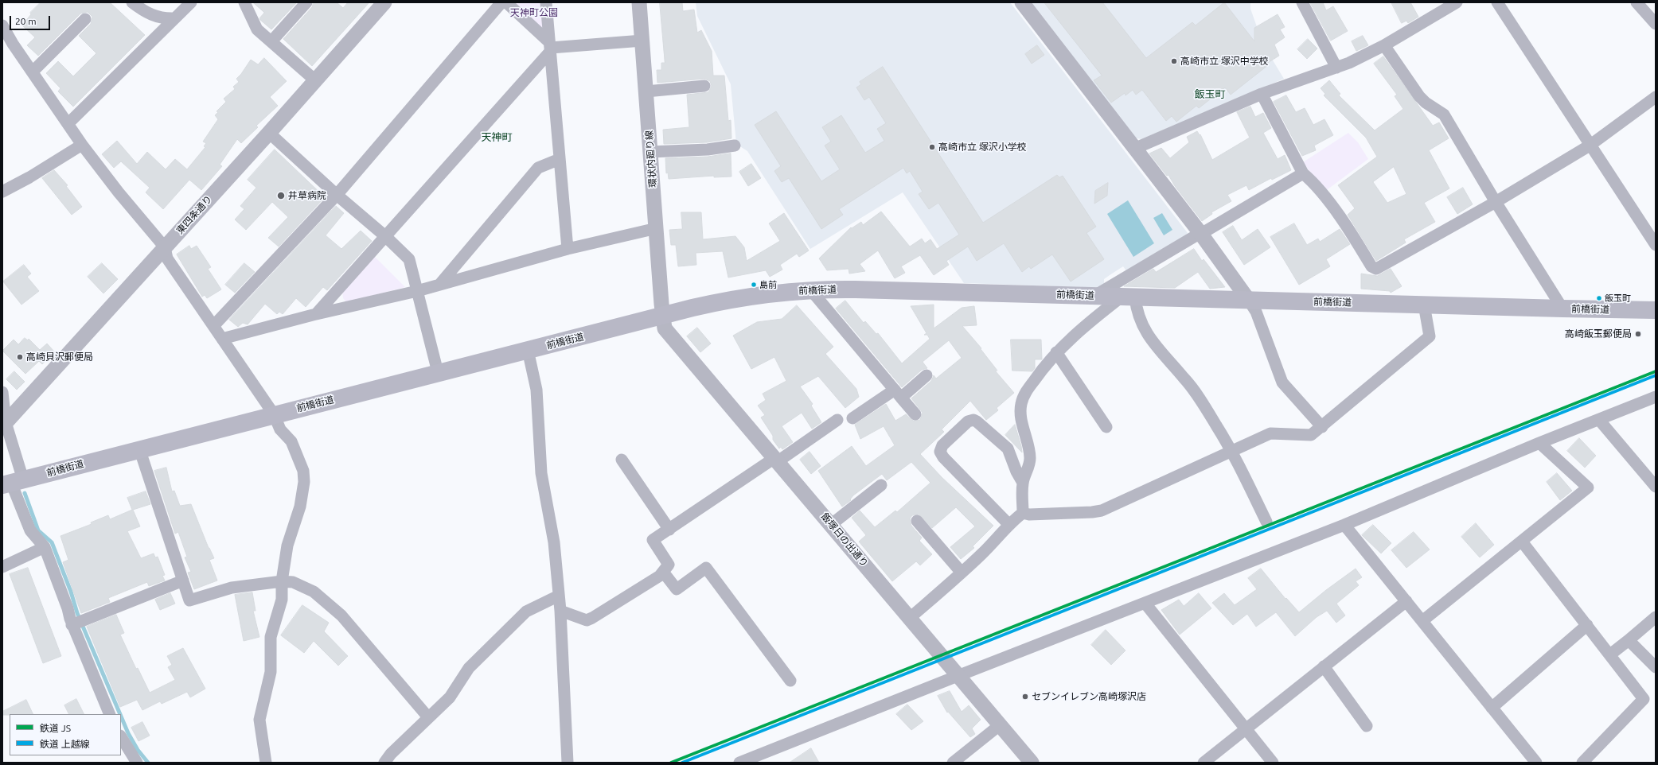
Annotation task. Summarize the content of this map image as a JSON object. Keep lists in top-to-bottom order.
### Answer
{
  "streets": {
    "main road": ["前橋街道"],
    "street": ["環状内廻り線", "東四条通り", "飯塚日の出通り"]
  },
  "crossings": [
    ["環状内廻り線", "前橋街道"],
    ["環状内廻り線", "飯塚日の出通り"],
    ["前橋街道", "飯塚日の出通り"]
  ],
  "districts": ["飯玉町", "天神町"],
  "parks": ["天神町公園"],
  "places": [
    "高崎市立 塚沢中学校",
    "高崎市立 塚沢小学校",
    "井草病院",
    "島前",
    "飯玉町",
    "高崎飯玉郵便局",
    "高崎貝沢郵便局",
    "セブンイレブン高崎塚沢店"
  ],
  "lines": ["rail line JS", "rail line 上越線"],
  "legend": ["鉄道 JS", "鉄道 上越線"],
  "scale_bar": "20 m"
}
